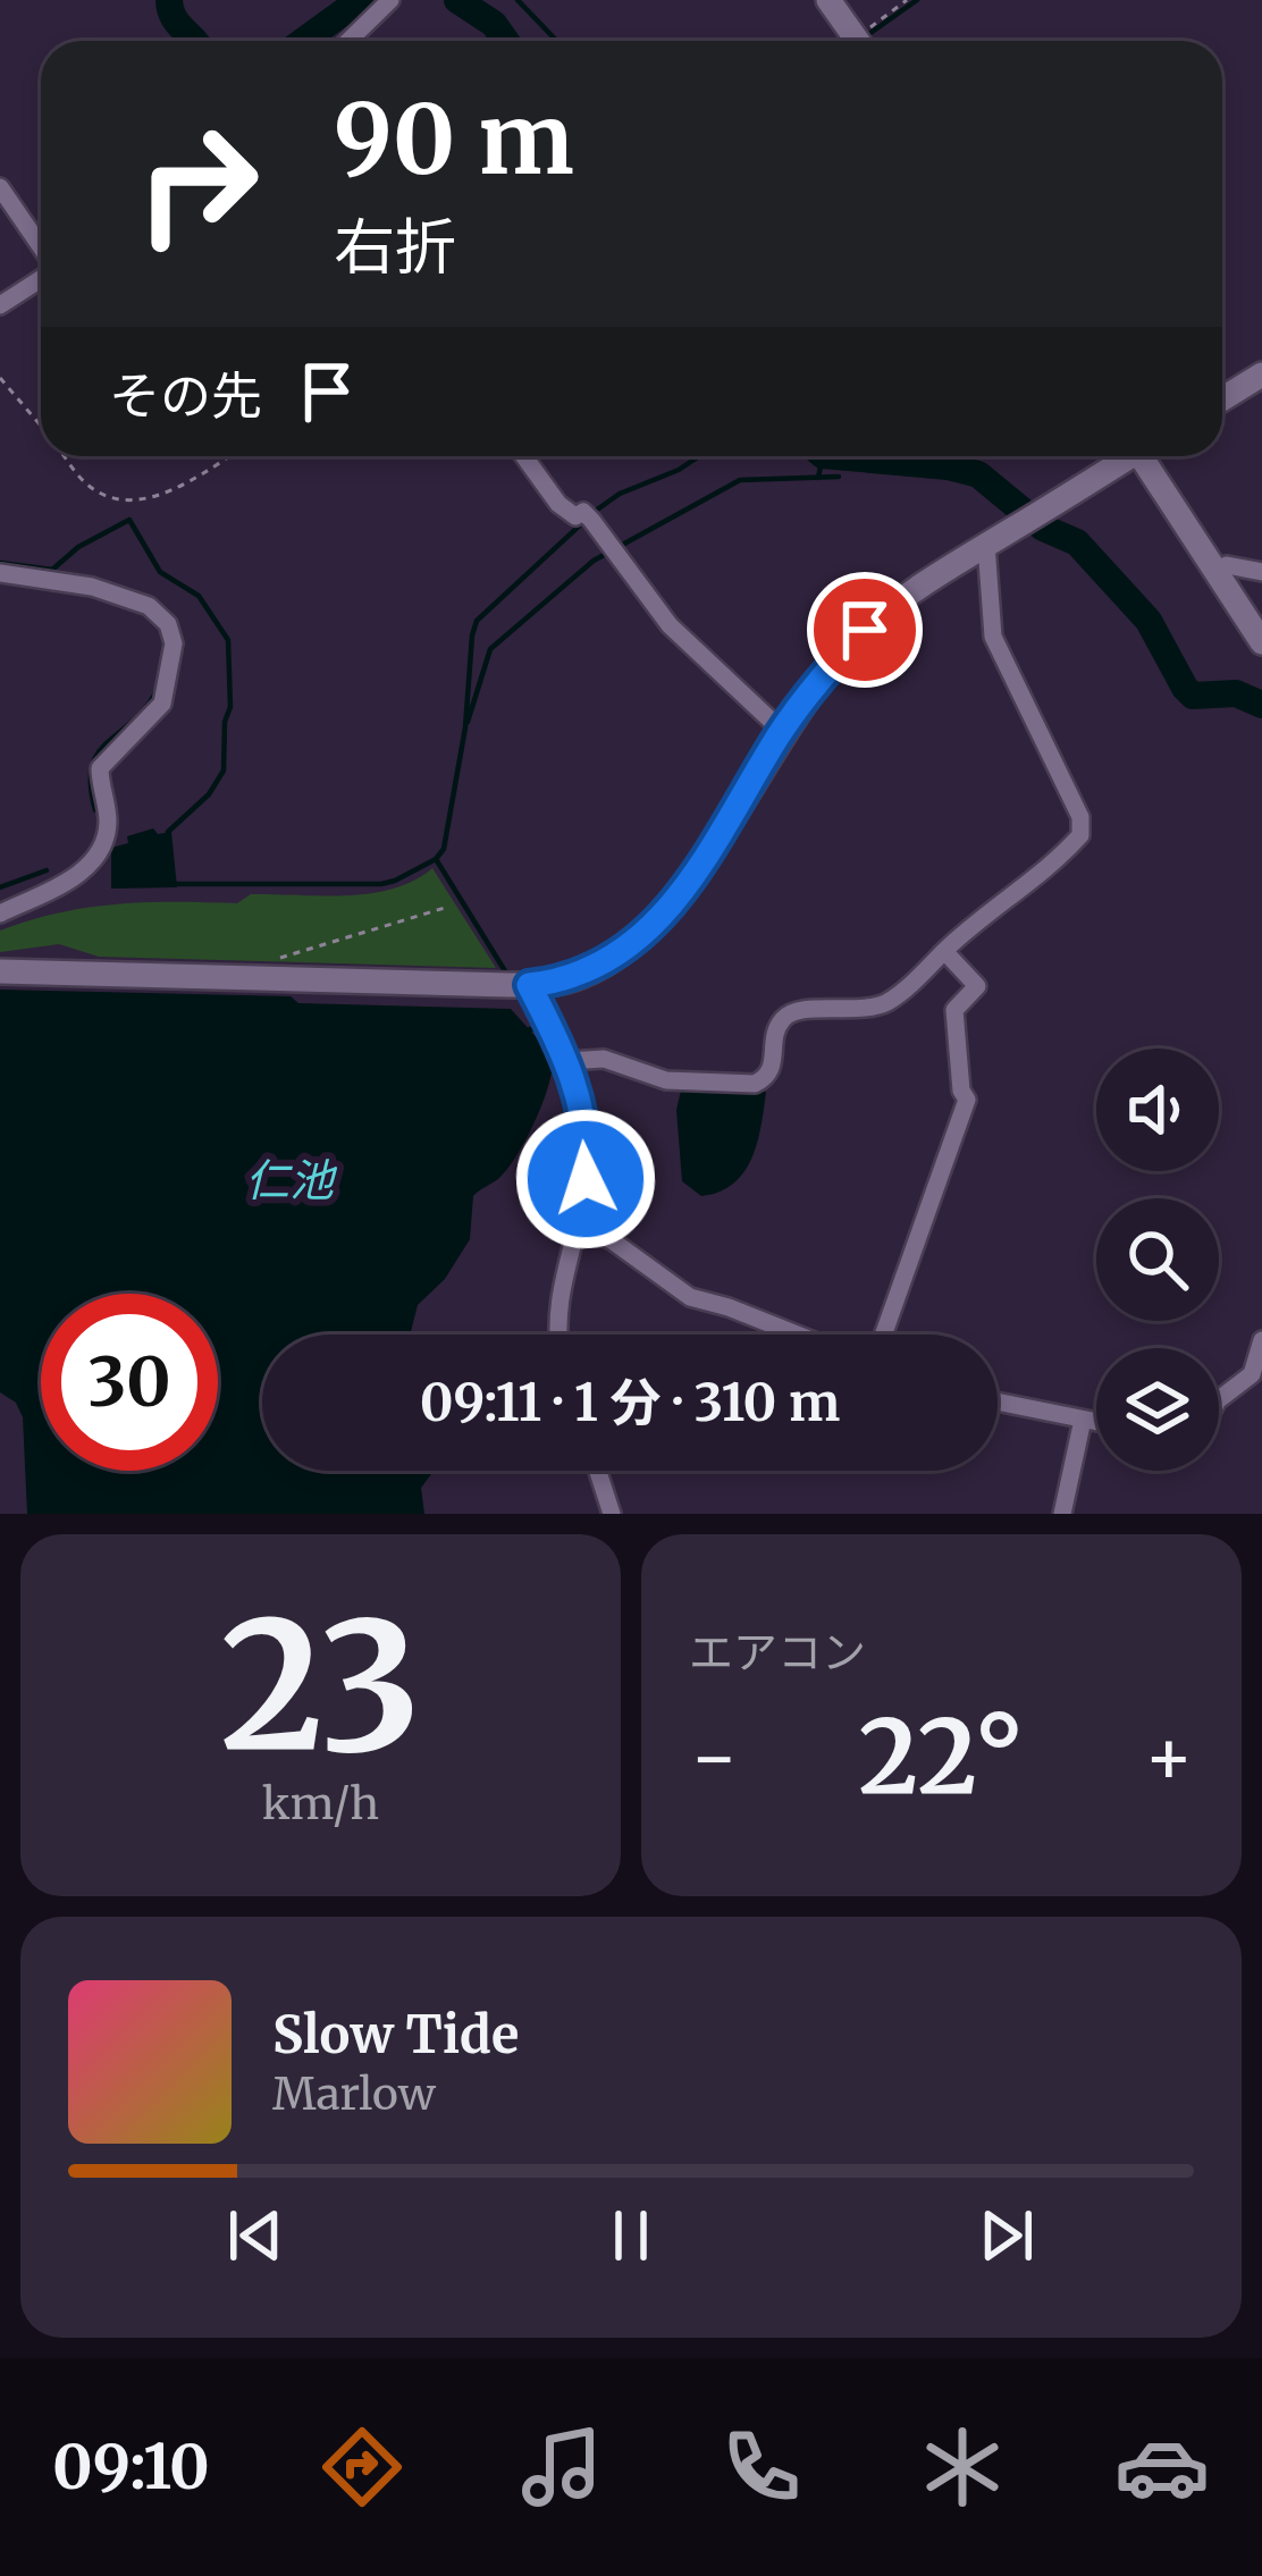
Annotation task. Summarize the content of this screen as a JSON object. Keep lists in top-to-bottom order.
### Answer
{
  "water": ["仁池"],
  "page": {
    "turn": ["90 m", "右折"],
    "then": "その先",
    "limit": "30",
    "trip": "09:11 · 1 分 · 310 m",
    "tile": [
      ["23", "km/h"],
      "エアコン"
    ],
    "heat": ["−", "22°", "+"],
    "song": ["Slow Tide", "Marlow"],
    "tabs": "09:10"
  }
}
